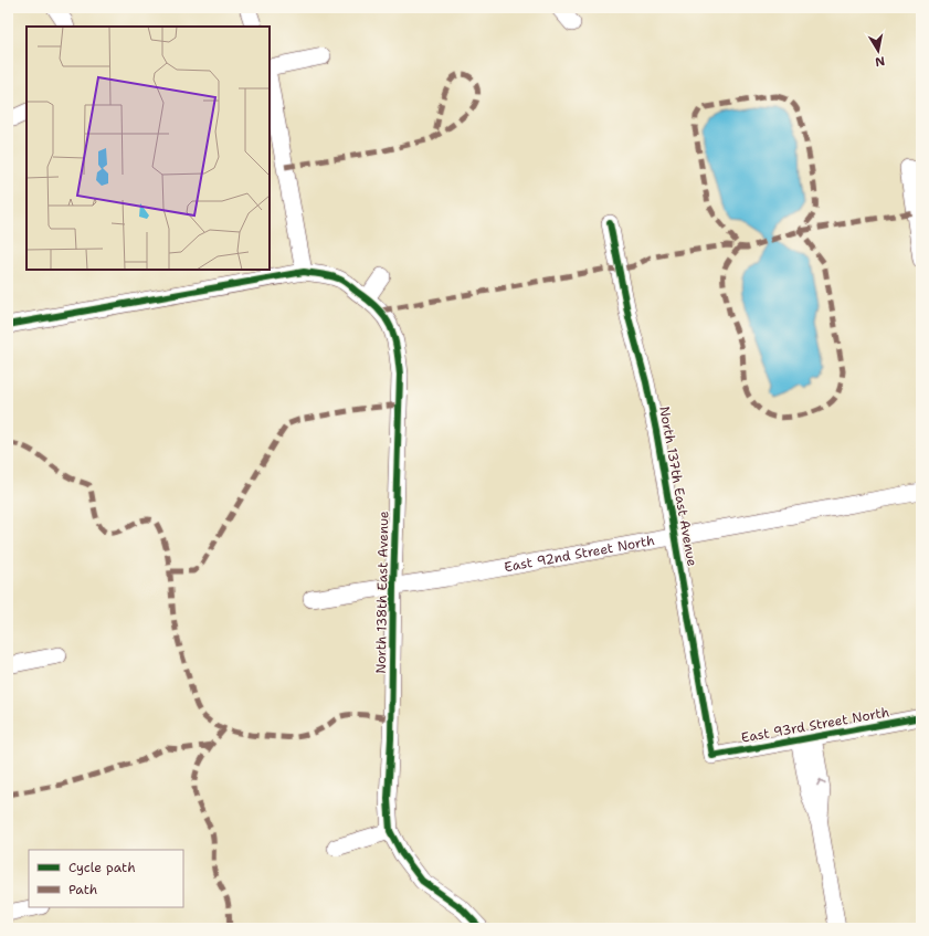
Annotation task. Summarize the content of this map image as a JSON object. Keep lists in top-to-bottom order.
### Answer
{
  "streets": {
    "street": [
      "North 137th East Avenue",
      "East 92nd Street North",
      "North 138th East Avenue",
      "East 93rd Street North"
    ]
  },
  "crossings": [
    ["North 137th East Avenue", "East 92nd Street North"],
    ["North 137th East Avenue", "East 93rd Street North"],
    ["East 92nd Street North", "North 138th East Avenue"]
  ],
  "legend": ["Cycle path", "Path"],
  "north": "bottom"
}
